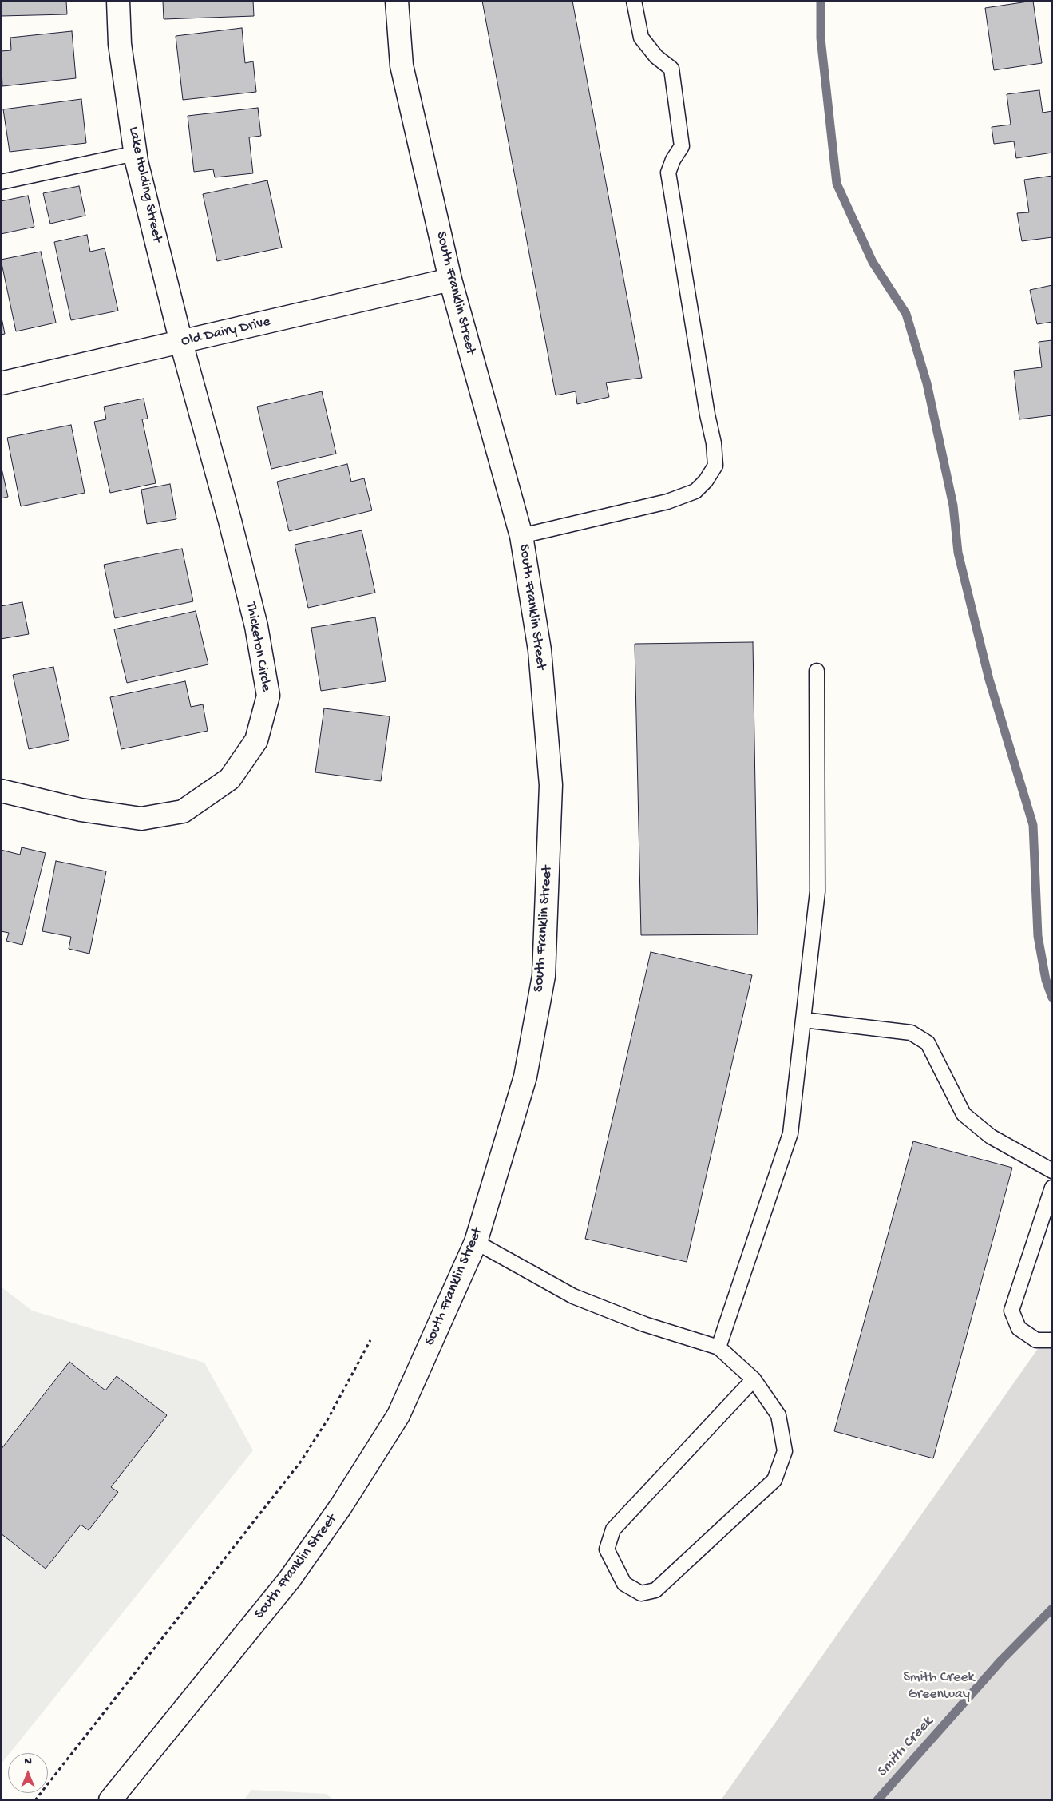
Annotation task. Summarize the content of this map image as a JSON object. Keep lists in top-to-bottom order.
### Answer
{
  "streets": {
    "street": [
      "Lake Holding Street",
      "South Franklin Street",
      "Old Dairy Drive",
      "Thicketon Circle"
    ]
  },
  "crossings": [
    ["Lake Holding Street", "Old Dairy Drive"],
    ["Lake Holding Street", "Thicketon Circle"],
    ["South Franklin Street", "Old Dairy Drive"],
    ["Old Dairy Drive", "Thicketon Circle"]
  ],
  "water": ["Smith Creek"],
  "parks": ["Smith Creek Greenway"],
  "north": "top"
}
